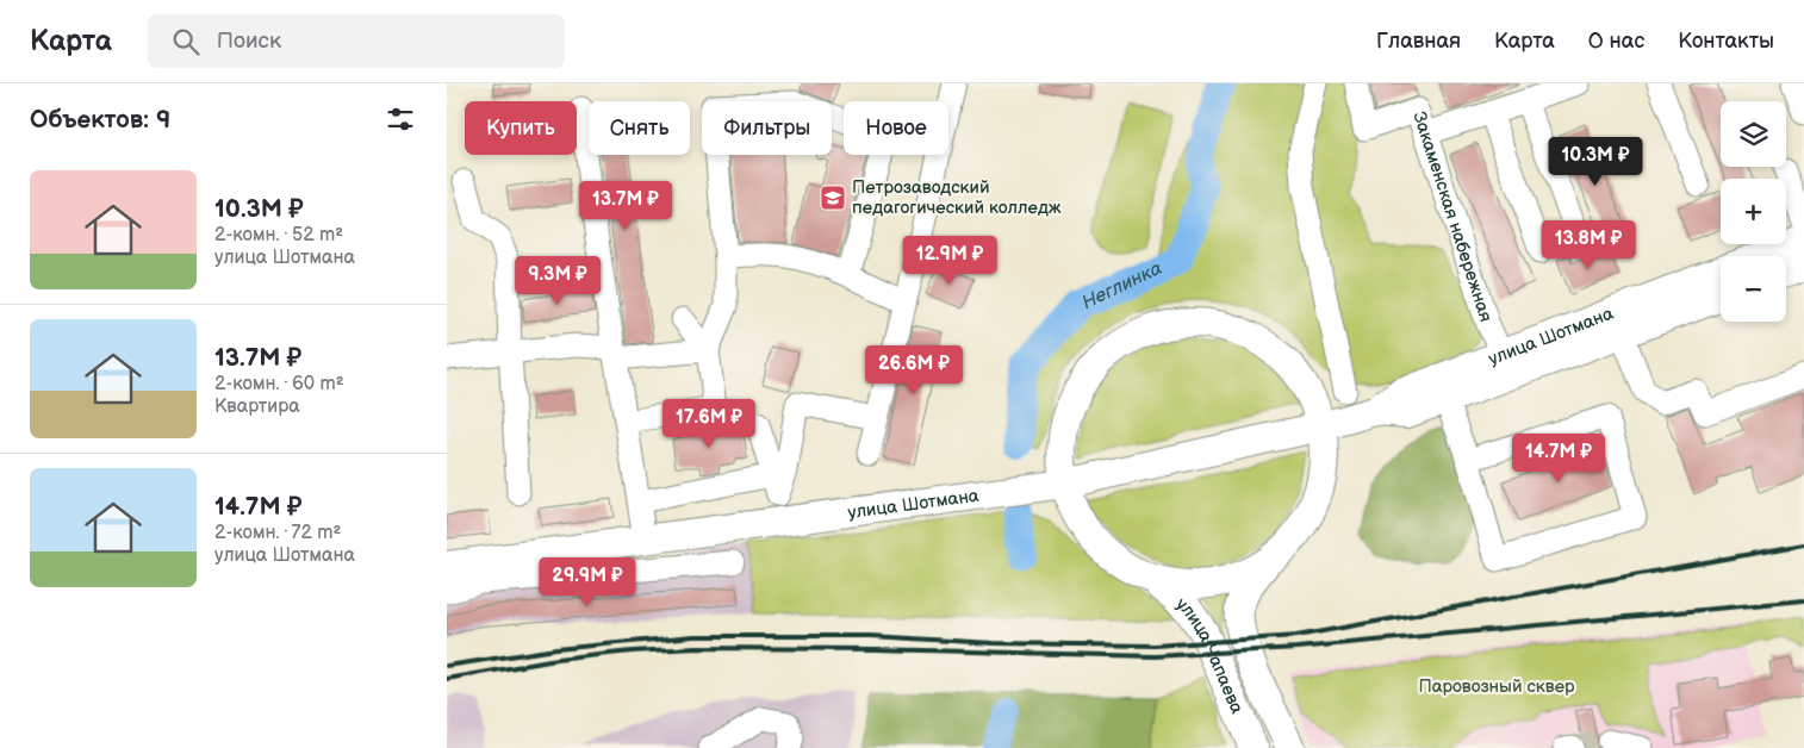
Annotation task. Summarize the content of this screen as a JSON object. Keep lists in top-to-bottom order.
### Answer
{
  "streets": {
    "main road": ["улица Шотмана", "улица Чапаева"],
    "street": ["Закаменская набережная"]
  },
  "crossings": [
    ["Закаменская набережная", "улица Шотмана"]
  ],
  "water": ["Неглинка"],
  "parks": ["Паровозный сквер"],
  "places": {
    "school or university": ["Петрозаводский педагогический колледж"]
  },
  "page": {
    "header": "Карта",
    "search": "Поиск",
    "nav": [
      "Главная",
      "Карта",
      "О нас",
      "Контакты"
    ],
    "heading": "Объектов: 9",
    "map_buttons": ["+", "−"],
    "chip": [
      "Купить",
      "Снять",
      "Фильтры",
      "Новое"
    ],
    "price": [
      "10.3M ₽",
      "13.7M ₽",
      "13.8M ₽",
      "12.9M ₽",
      "9.3M ₽",
      "26.6M ₽",
      "17.6M ₽",
      "14.7M ₽",
      "29.9M ₽"
    ],
    "list": [
      {
        "name": "10.3M ₽",
        "note": "2-комн. · 52 m² · улица Шотмана"
      },
      {
        "name": "13.7M ₽",
        "note": "2-комн. · 60 m² · Квартира"
      },
      {
        "name": "14.7M ₽",
        "note": "2-комн. · 72 m² · улица Шотмана"
      }
    ]
  }
}
